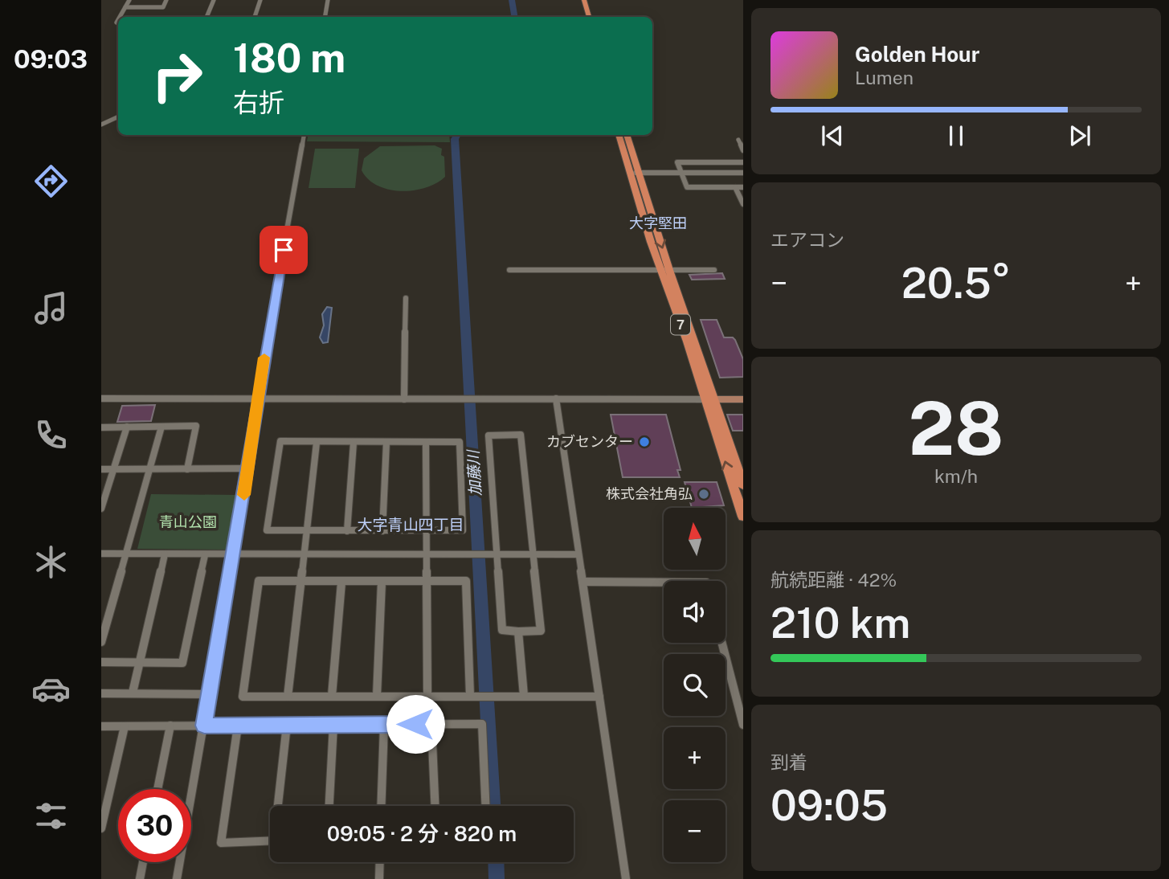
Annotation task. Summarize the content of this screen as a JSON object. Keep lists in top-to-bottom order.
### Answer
{
  "streets": {
    "highway": ["7"]
  },
  "districts": ["大字堅田", "大字青山四丁目"],
  "water": ["加藤川"],
  "parks": ["青山公園"],
  "places": ["カブセンター", "株式会社角弘"],
  "north": "top",
  "page": {
    "tabs": "09:03",
    "turn": ["180 m", "右折"],
    "song": ["Golden Hour", "Lumen"],
    "tile": [
      "エアコン",
      ["28", "km/h"],
      ["航続距離 · 42%", "210 km"],
      ["到着", "09:05"]
    ],
    "heat": ["−", "20.5°", "+"],
    "map_buttons": ["+", "−"],
    "limit": "30",
    "trip": "09:05 · 2 分 · 820 m"
  }
}
